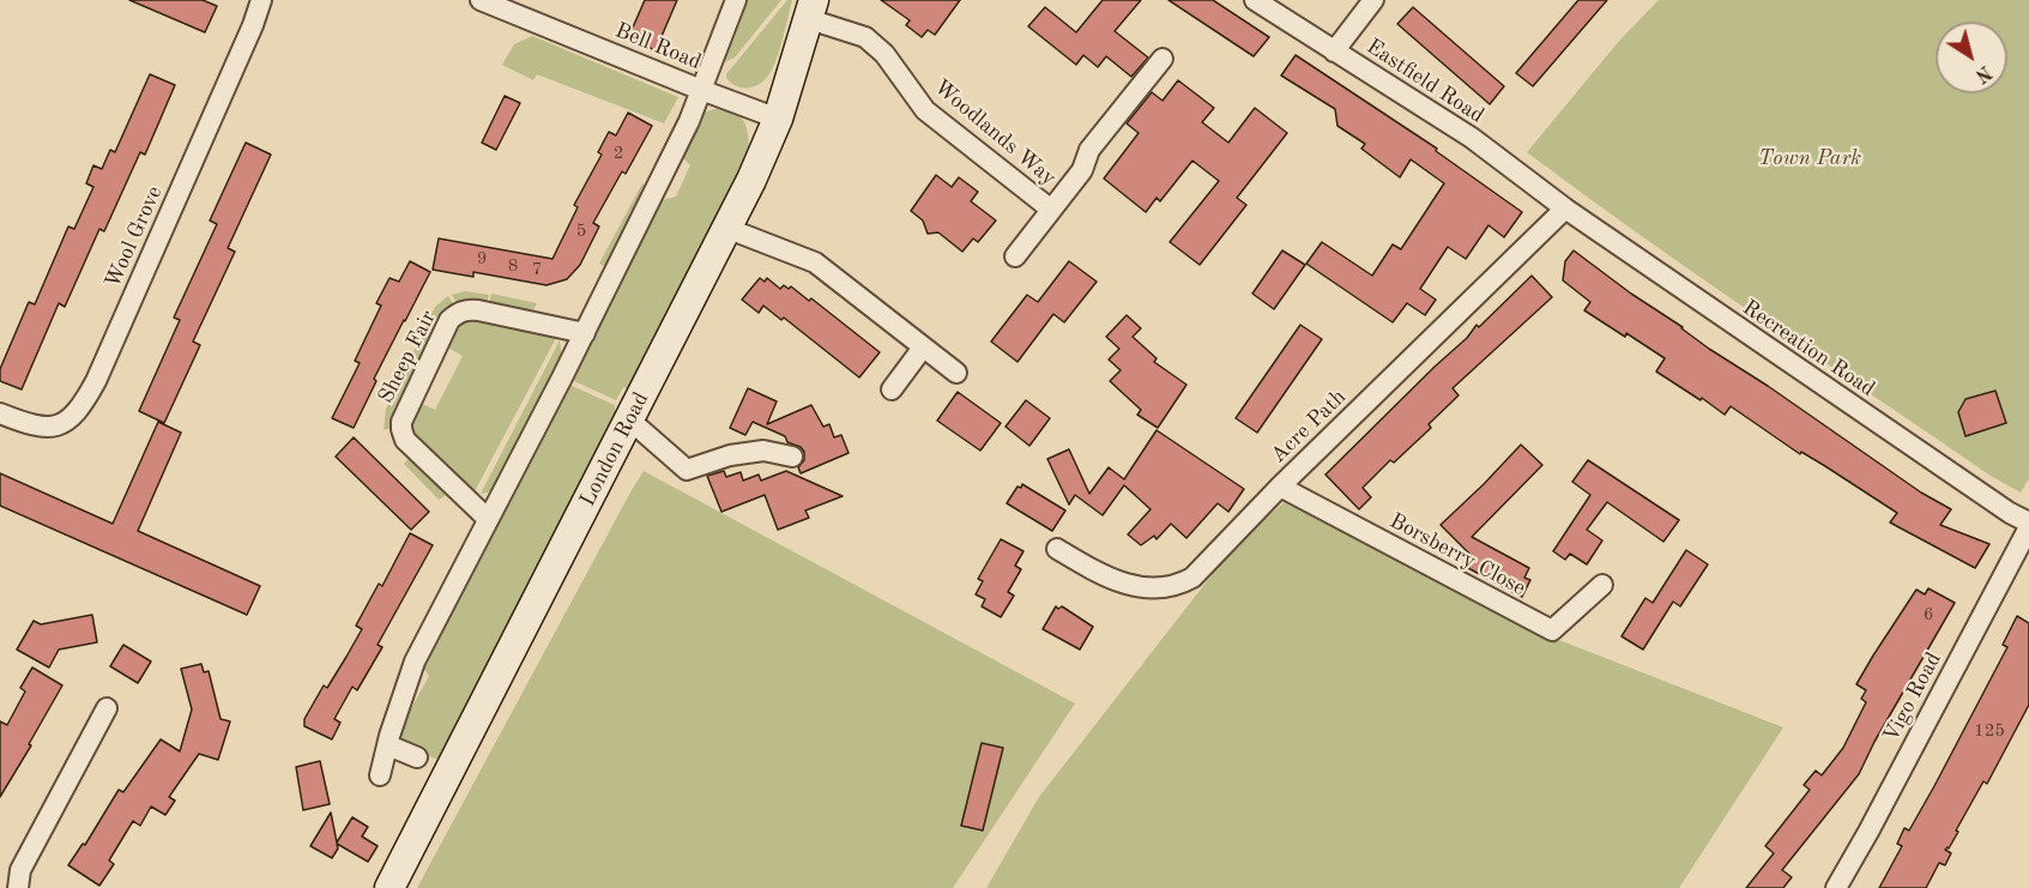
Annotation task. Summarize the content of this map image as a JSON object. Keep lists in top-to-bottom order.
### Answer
{
  "streets": {
    "street": [
      "Bell Road",
      "Eastfield Road",
      "Woodlands Way",
      "Wool Grove",
      "Recreation Road",
      "Sheep Fair",
      "Acre Path",
      "London Road",
      "Borsberry Close",
      "Vigo Road"
    ]
  },
  "crossings": [
    ["Bell Road", "London Road"],
    ["Eastfield Road", "Recreation Road"],
    ["Eastfield Road", "Acre Path"],
    ["Woodlands Way", "London Road"],
    ["Recreation Road", "Acre Path"],
    ["Recreation Road", "Vigo Road"],
    ["Acre Path", "Borsberry Close"]
  ],
  "parks": ["Town Park"],
  "house_numbers": [
    "2",
    "5",
    "9",
    "8",
    "7",
    "6",
    "125"
  ],
  "north": "bottom right"
}
